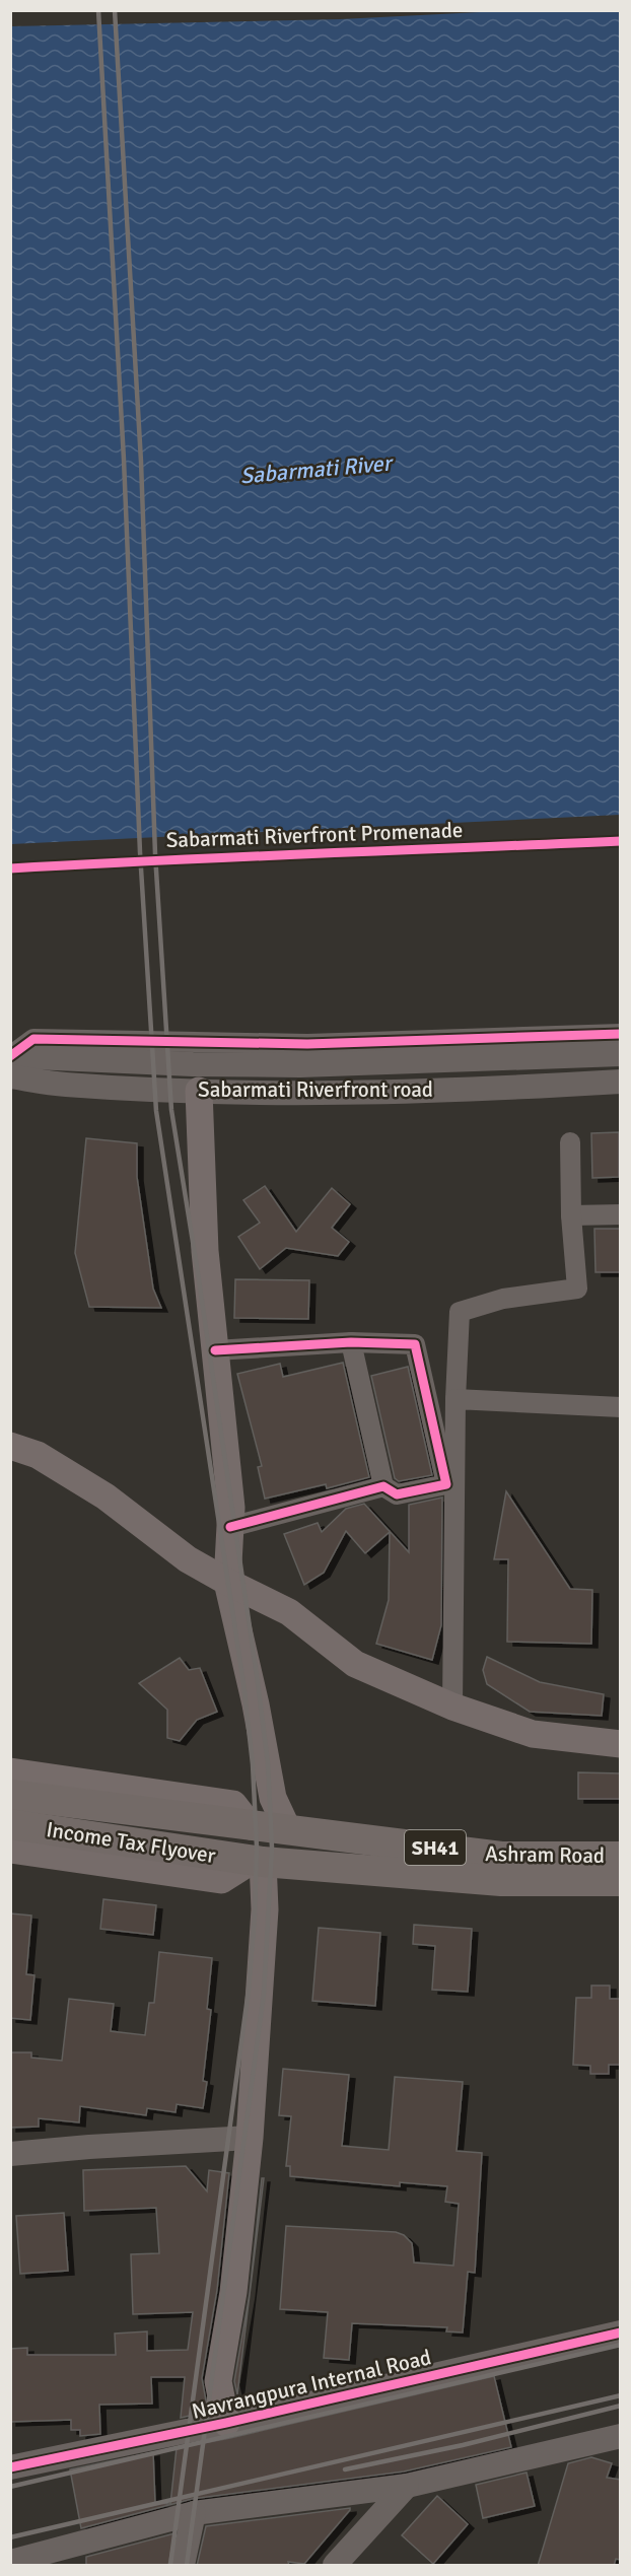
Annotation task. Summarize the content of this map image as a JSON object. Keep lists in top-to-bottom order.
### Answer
{
  "streets": {
    "main road": ["Income Tax Flyover", "SH41", "Ashram Road"],
    "street": ["Sabarmati Riverfront road", "Navrangpura Internal Road"],
    "cycle path": ["Sabarmati Riverfront Promenade"]
  },
  "crossings": [
    ["Income Tax Flyover", "Ashram Road"]
  ],
  "water": ["Sabarmati River"]
}
